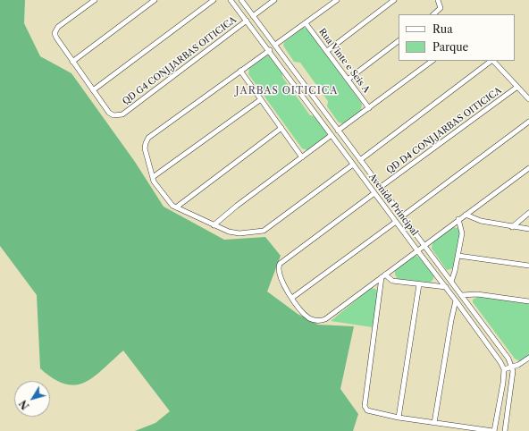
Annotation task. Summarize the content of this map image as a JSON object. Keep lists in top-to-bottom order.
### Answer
{
  "streets": {
    "street": [
      "QD G4 CONJ.JARBAS OITICICA",
      "Rua Vinte e Seis A",
      "QD D4 CONJ.JARBAS OITICICA",
      "Avenida Principal"
    ]
  },
  "crossings": [
    ["QD G4 CONJ.JARBAS OITICICA", "Avenida Principal"],
    ["QD D4 CONJ.JARBAS OITICICA", "Avenida Principal"]
  ],
  "districts": ["JARBAS OITICICA"],
  "legend": ["Rua", "Parque"],
  "north": "bottom left"
}
